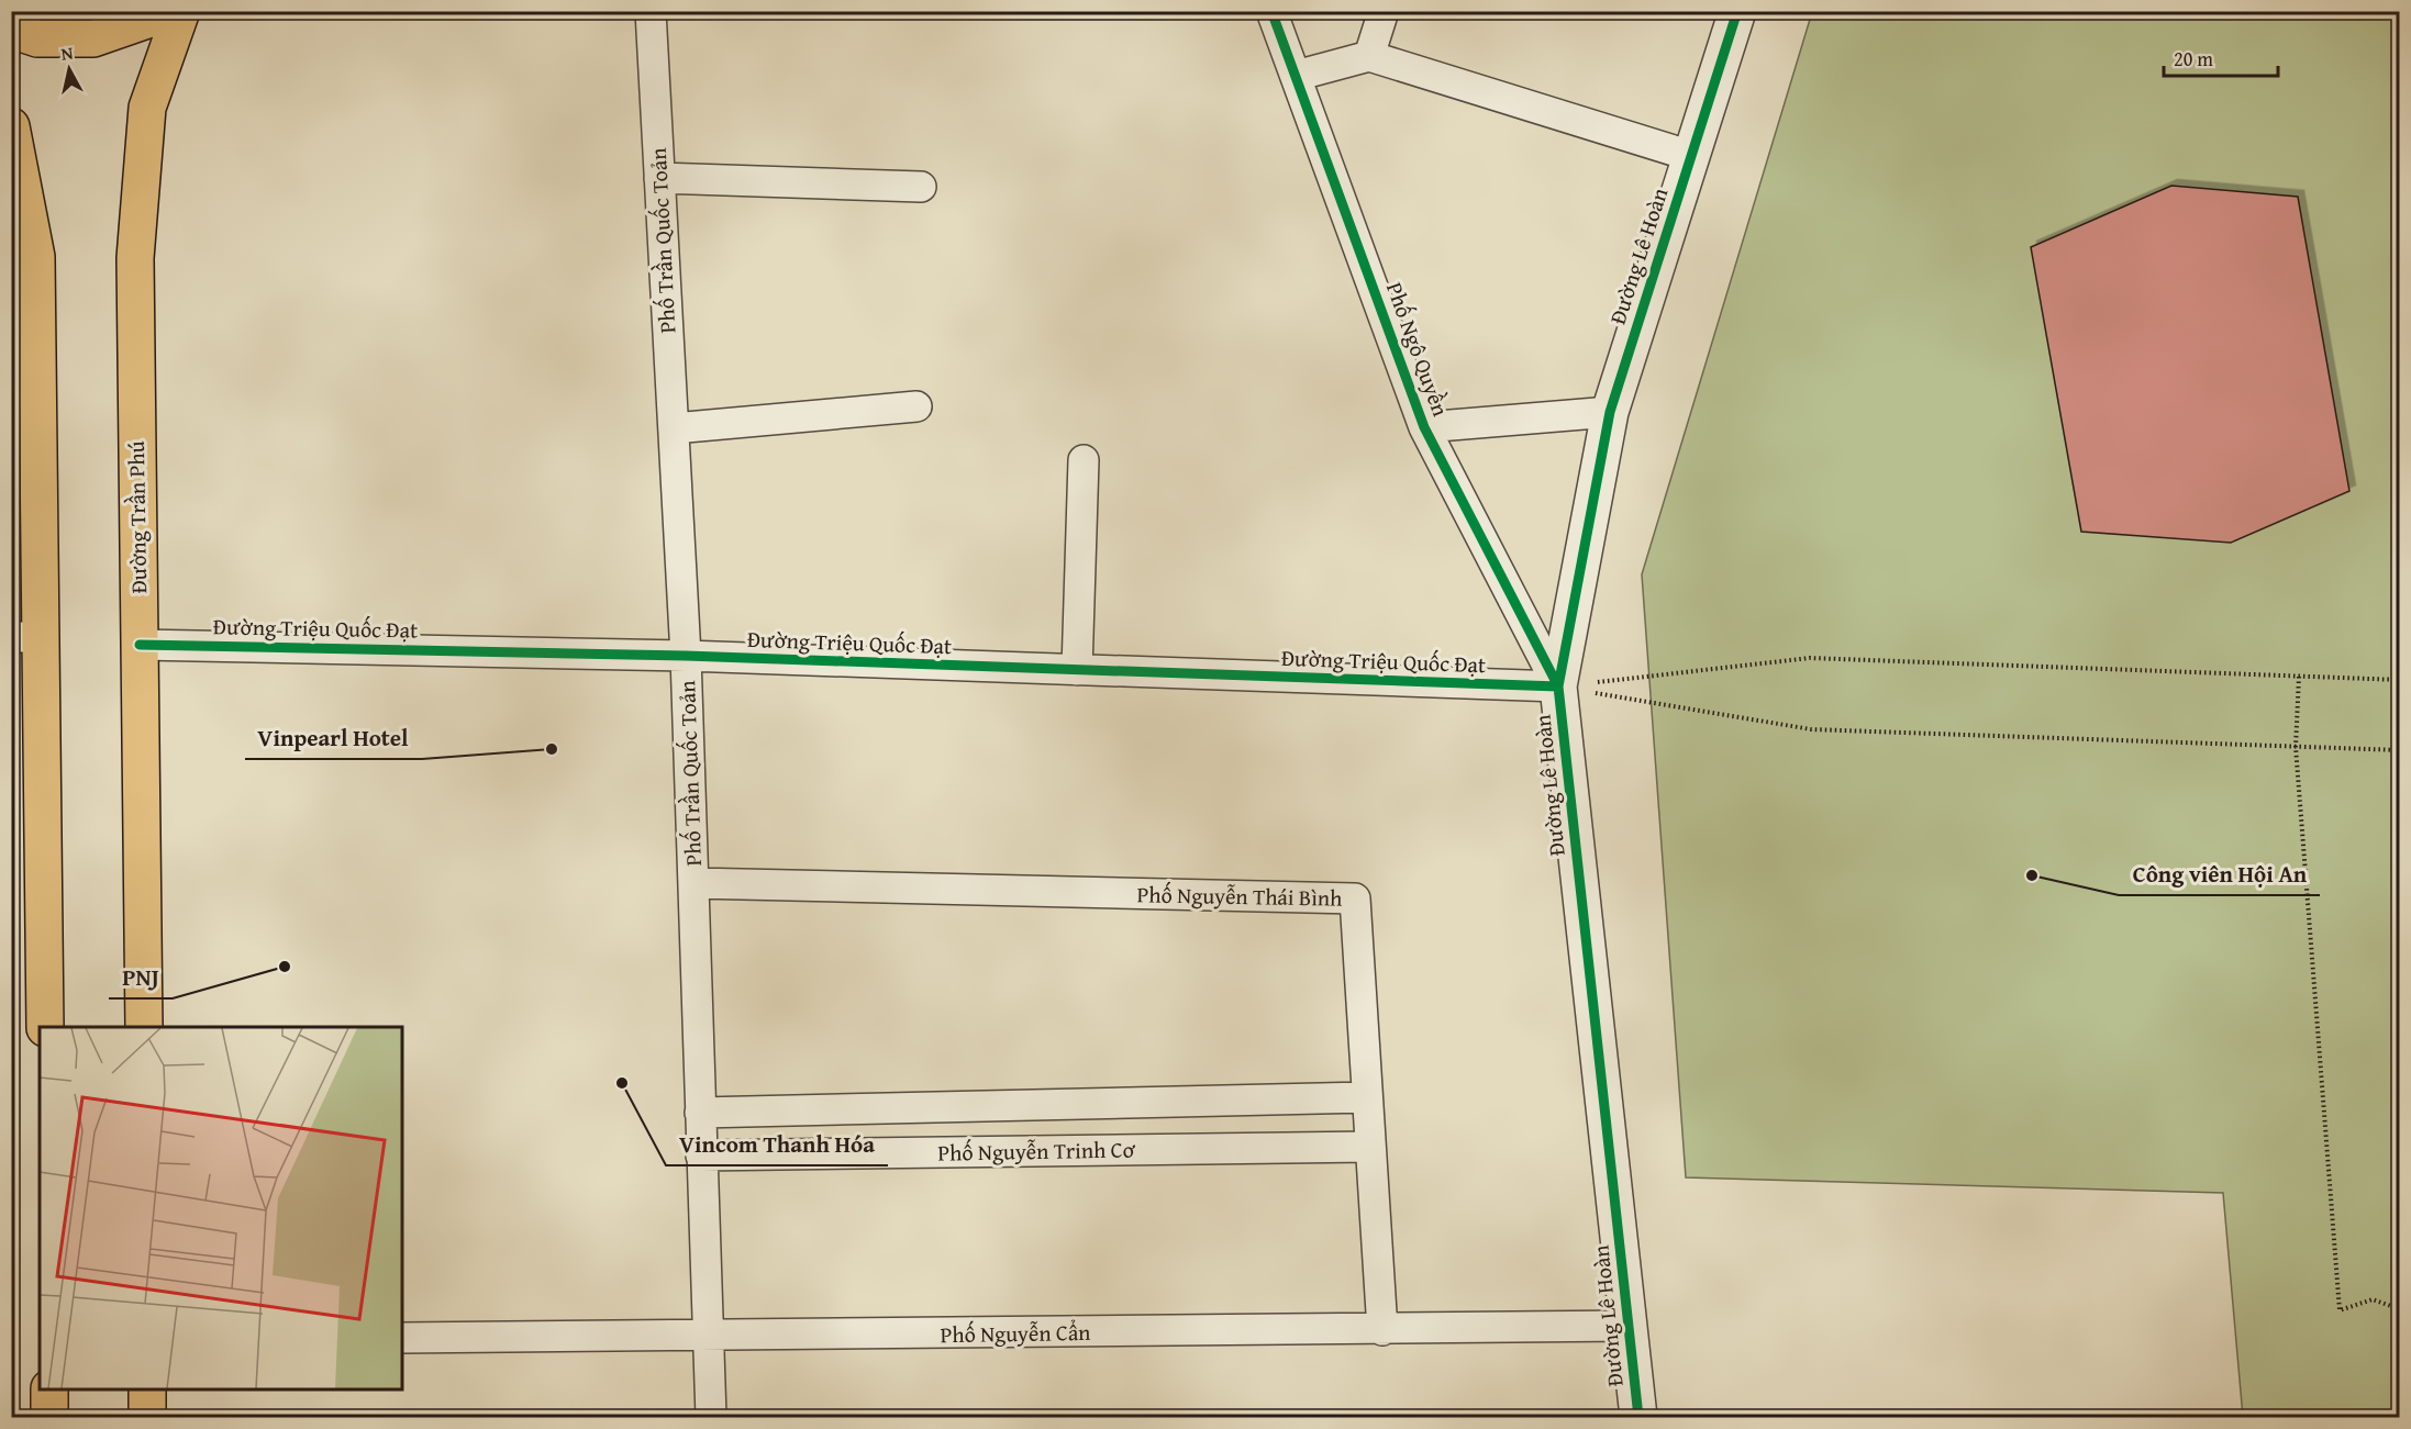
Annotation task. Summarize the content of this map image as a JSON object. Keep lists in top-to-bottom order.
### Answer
{
  "streets": {
    "highway": ["Đường Trần Phú"],
    "street": [
      "Phố Trần Quốc Toản",
      "Đường Lê Hoàn",
      "Phố Ngô Quyền",
      "Đường Triệu Quốc Đạt",
      "Phố Nguyễn Thái Bình",
      "Phố Nguyễn Trinh Cơ",
      "Phố Nguyễn Cẩn"
    ]
  },
  "crossings": [
    ["Phố Trần Quốc Toản", "Đường Triệu Quốc Đạt"],
    ["Phố Trần Quốc Toản", "Phố Nguyễn Thái Bình"],
    ["Phố Trần Quốc Toản", "Phố Nguyễn Trinh Cơ"],
    ["Phố Trần Quốc Toản", "Phố Nguyễn Cẩn"],
    ["Đường Lê Hoàn", "Phố Ngô Quyền"],
    ["Đường Lê Hoàn", "Đường Triệu Quốc Đạt"],
    ["Đường Lê Hoàn", "Phố Nguyễn Cẩn"],
    ["Phố Ngô Quyền", "Đường Triệu Quốc Đạt"],
    ["Đường Trần Phú", "Đường Triệu Quốc Đạt"],
    ["Phố Nguyễn Thái Bình", "Phố Nguyễn Trinh Cơ"],
    ["Phố Nguyễn Thái Bình", "Phố Nguyễn Cẩn"]
  ],
  "places": [
    "Vinpearl Hotel",
    "Công viên Hội An",
    "PNJ",
    "Vincom Thanh Hóa"
  ],
  "scale_bar": "20 m",
  "north": "top"
}
